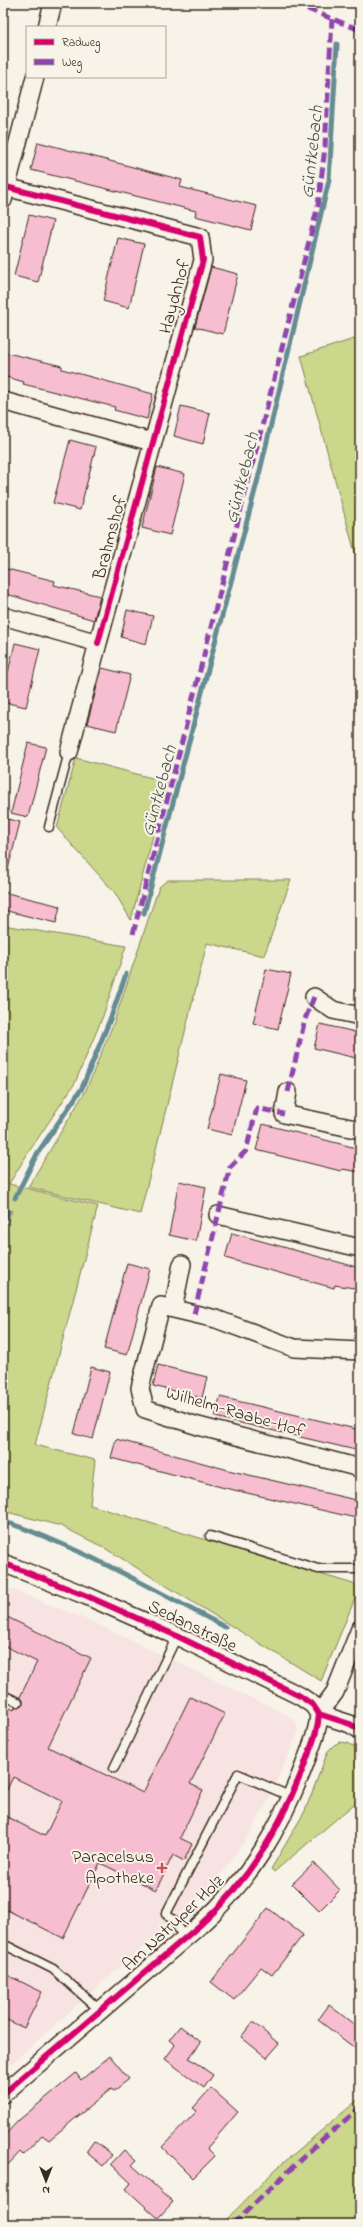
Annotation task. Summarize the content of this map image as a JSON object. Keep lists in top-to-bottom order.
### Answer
{
  "streets": {
    "street": [
      "Haydnhof",
      "Brahmshof",
      "Wilhelm-Raabe-Hof",
      "Sedanstraße",
      "Am Natruper Holz"
    ]
  },
  "crossings": [
    ["Haydnhof", "Brahmshof"],
    ["Sedanstraße", "Am Natruper Holz"]
  ],
  "water": ["Güntkebach"],
  "places": {
    "health": ["Paracelsus Apotheke"]
  },
  "legend": ["Radweg", "Weg"],
  "north": "bottom"
}
